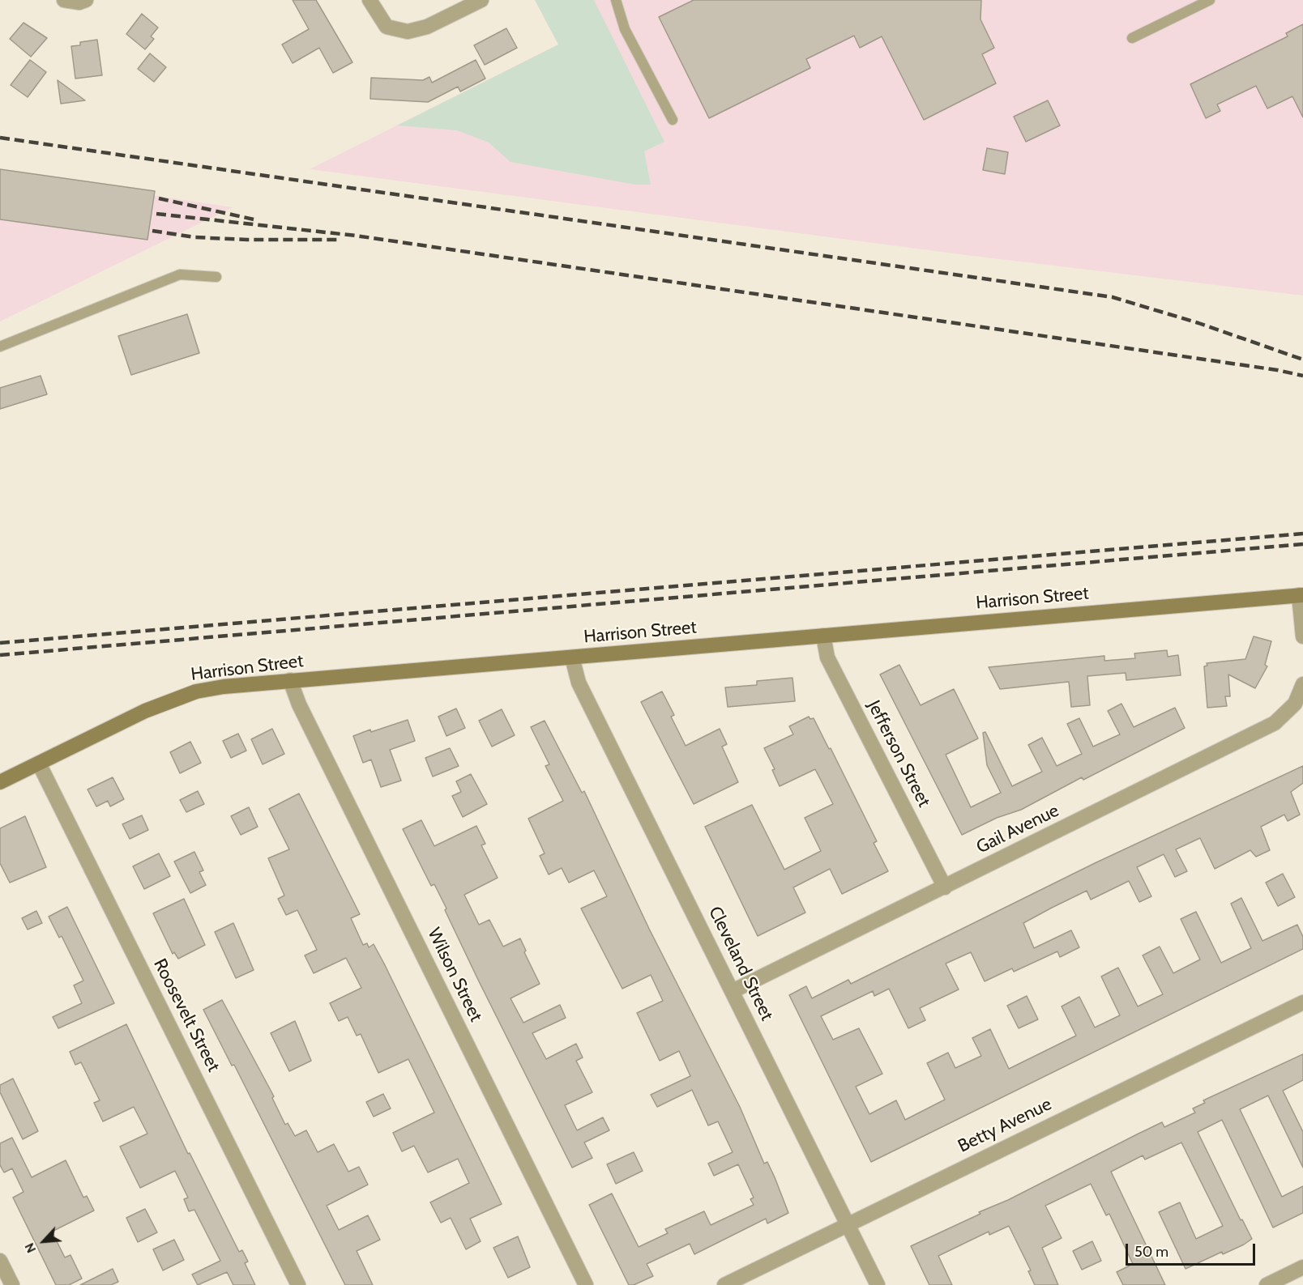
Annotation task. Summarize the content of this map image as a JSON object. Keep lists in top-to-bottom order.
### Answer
{
  "streets": {
    "main road": ["Harrison Street"],
    "street": [
      "Jefferson Street",
      "Gail Avenue",
      "Cleveland Street",
      "Wilson Street",
      "Roosevelt Street",
      "Betty Avenue"
    ]
  },
  "crossings": [
    ["Harrison Street", "Jefferson Street"],
    ["Harrison Street", "Cleveland Street"],
    ["Harrison Street", "Wilson Street"],
    ["Harrison Street", "Roosevelt Street"],
    ["Jefferson Street", "Gail Avenue"],
    ["Gail Avenue", "Cleveland Street"],
    ["Cleveland Street", "Betty Avenue"]
  ],
  "scale_bar": "50 m",
  "north": "bottom left"
}
